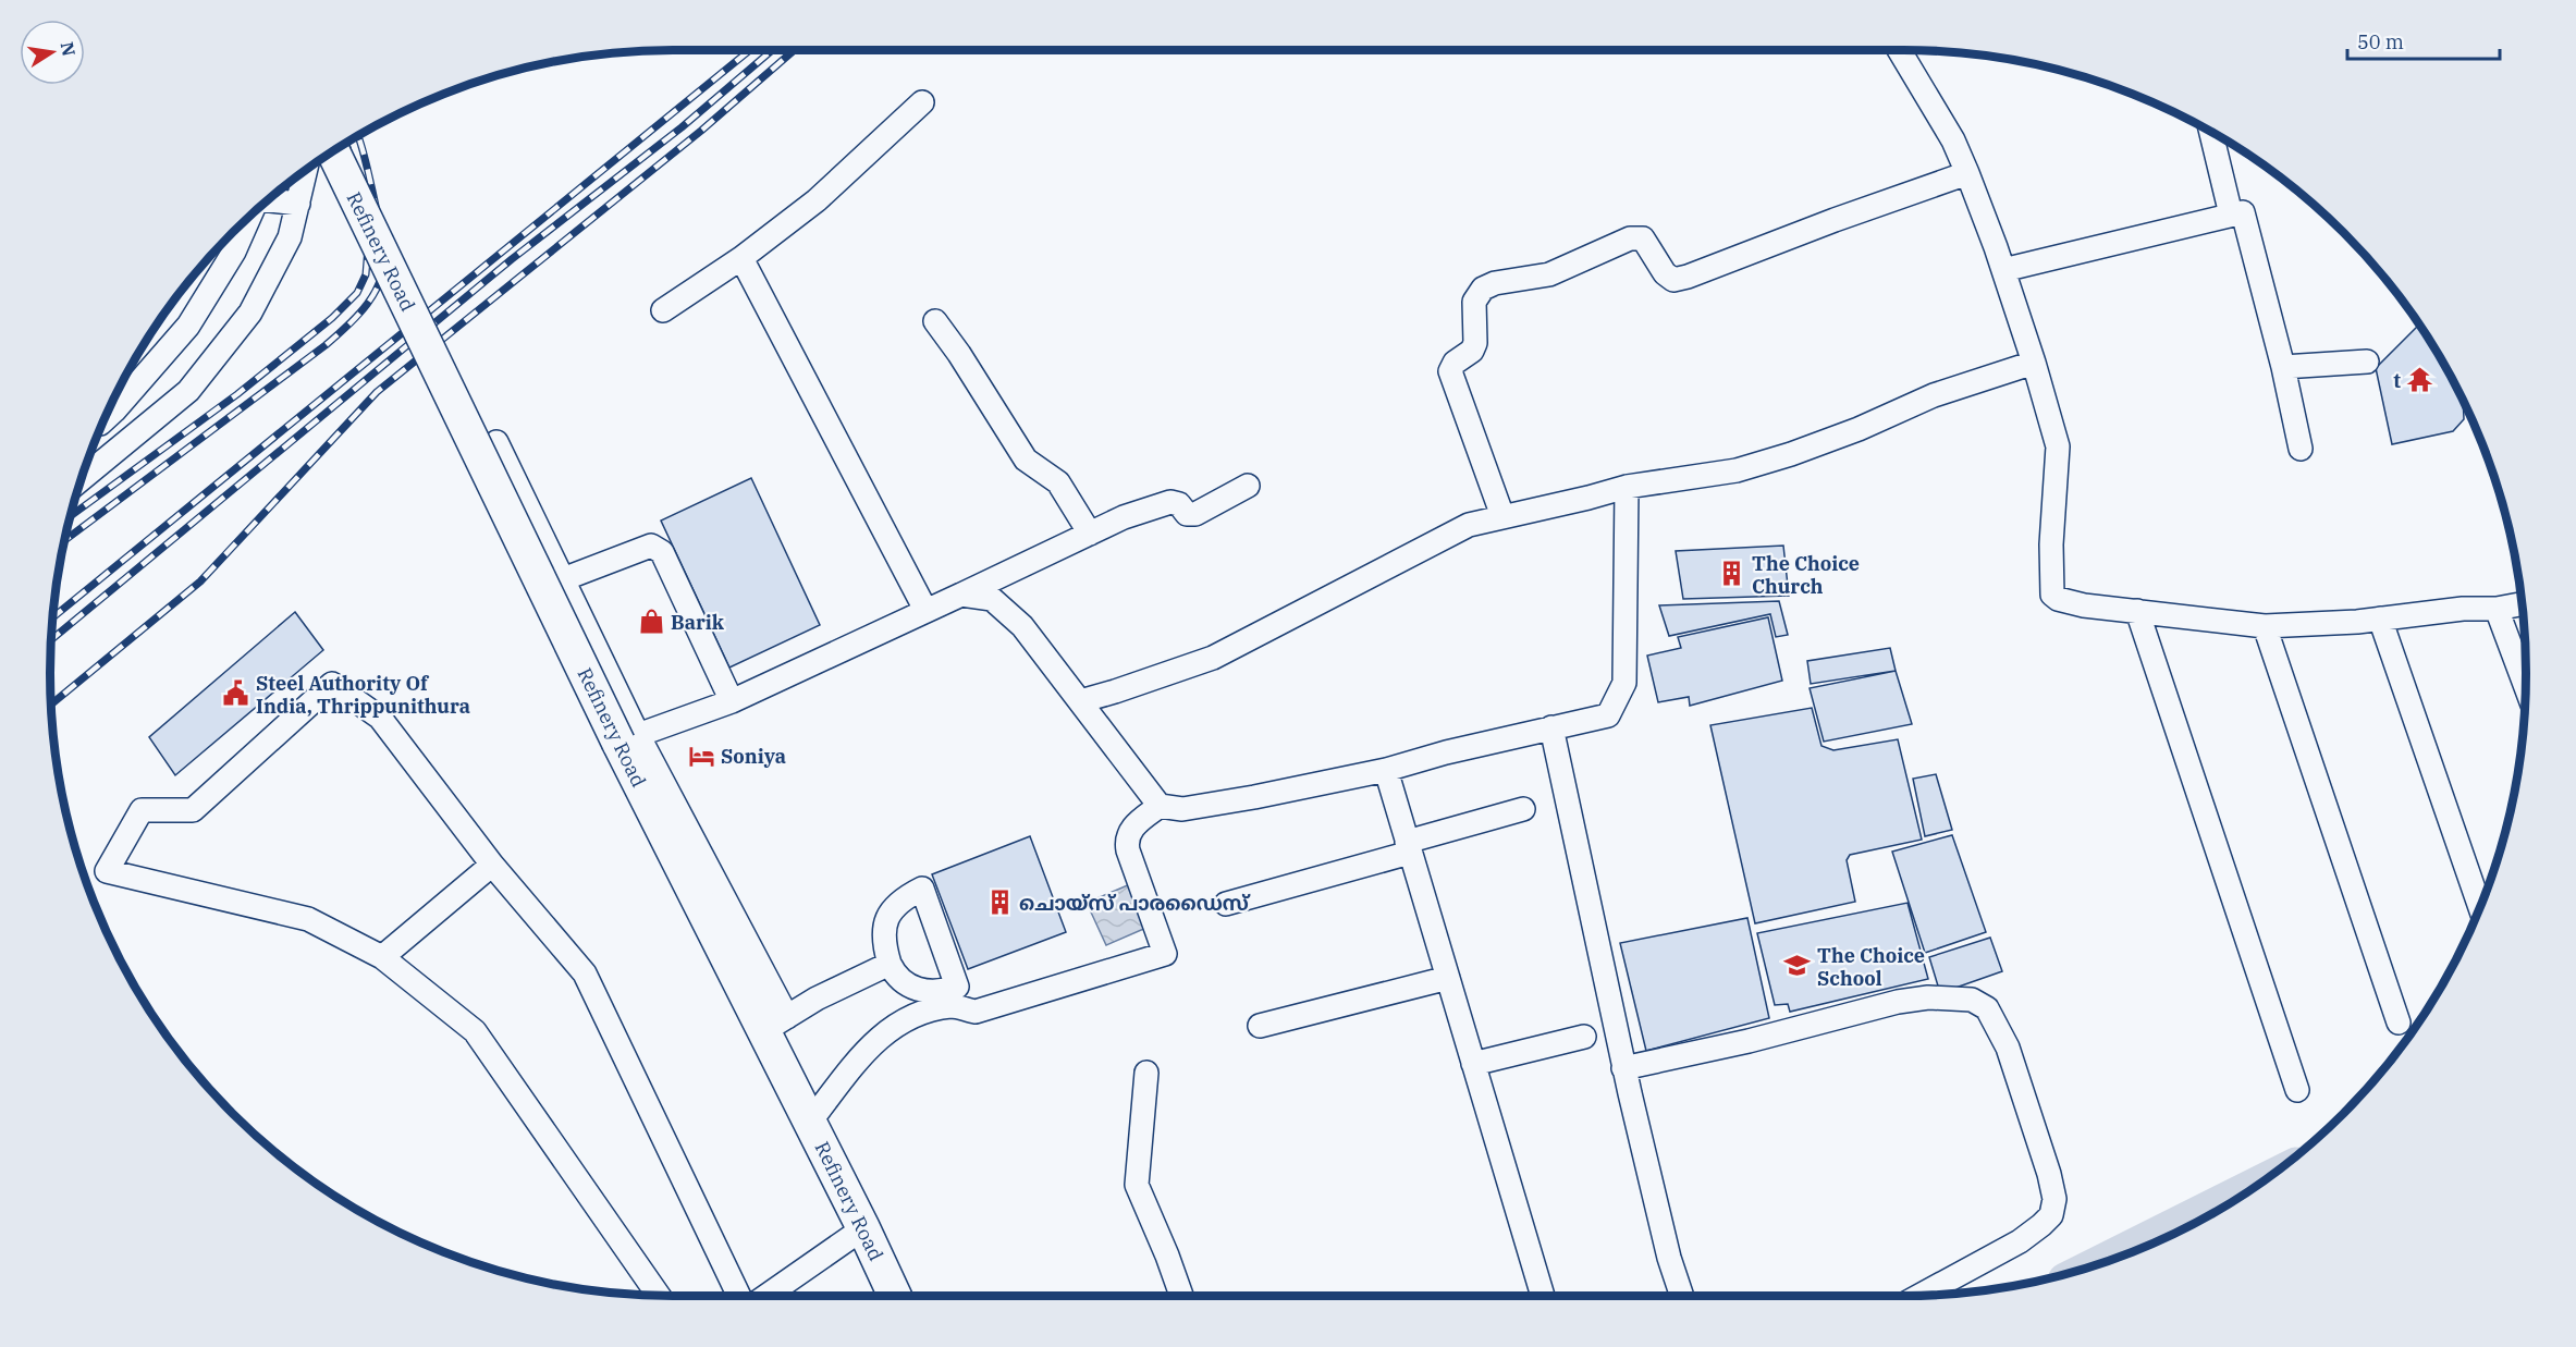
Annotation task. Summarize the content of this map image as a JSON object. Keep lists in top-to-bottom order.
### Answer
{
  "streets": {
    "highway": ["Refinery Road"]
  },
  "places": {
    "temple": ["t"],
    "building": ["The Choice Church", "ചൊയ്സ് പാരഡൈസ്"],
    "shop": ["Barik"],
    "public building": ["Steel Authority Of India, Thrippunithura"],
    "hotel": ["Soniya"],
    "school or university": ["The Choice School"]
  },
  "scale_bar": "50 m",
  "north": "right"
}
